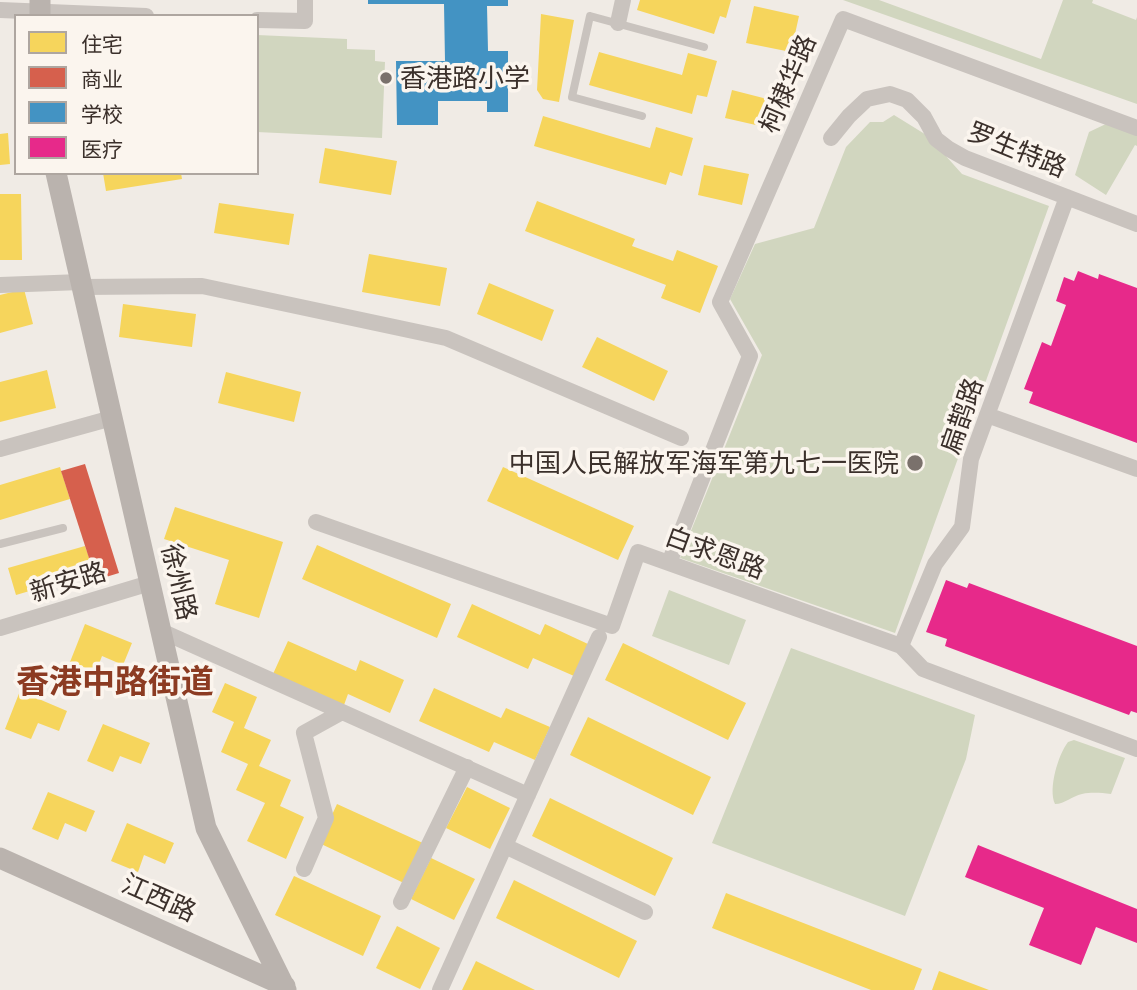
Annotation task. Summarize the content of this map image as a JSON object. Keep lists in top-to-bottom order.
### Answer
{
  "streets": {
    "street": [
      "柯棣华路",
      "罗生特路",
      "扁鹊路",
      "白求恩路",
      "新安路",
      "徐州路",
      "江西路"
    ]
  },
  "crossings": [
    ["柯棣华路", "白求恩路"],
    ["罗生特路", "扁鹊路"],
    ["扁鹊路", "白求恩路"],
    ["新安路", "徐州路"],
    ["徐州路", "江西路"]
  ],
  "districts": ["香港中路街道"],
  "places": ["香港路小学", "中国人民解放军海军第九七一医院"],
  "legend": [
    "住宅",
    "商业",
    "学校",
    "医疗"
  ]
}
